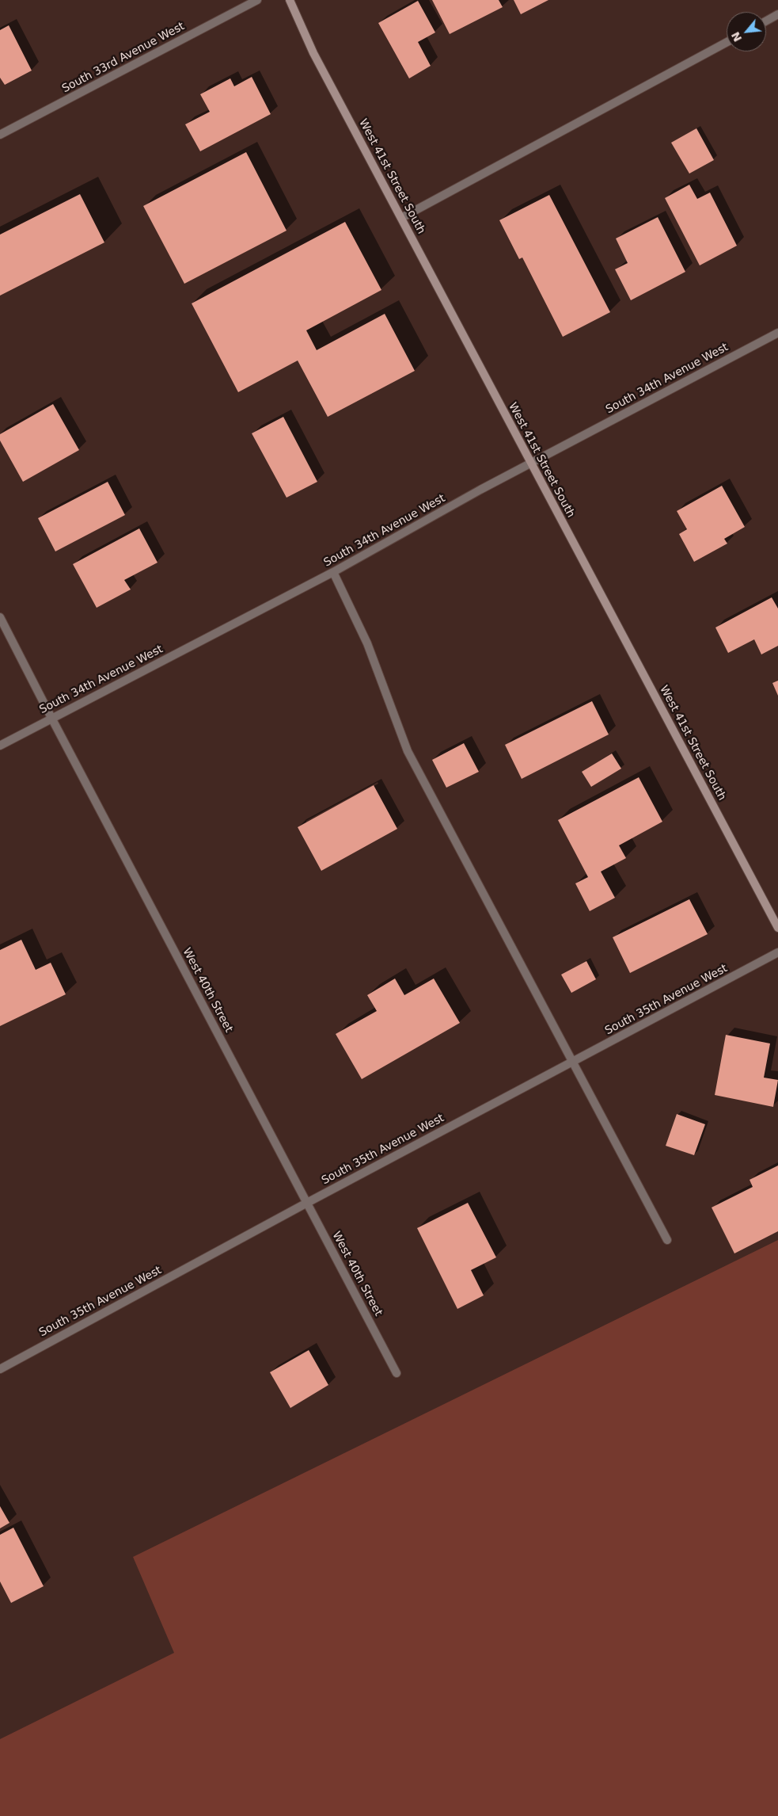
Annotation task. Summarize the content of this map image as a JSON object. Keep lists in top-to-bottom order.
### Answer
{
  "streets": {
    "main road": ["West 41st Street South"],
    "street": [
      "South 33rd Avenue West",
      "South 34th Avenue West",
      "West 40th Street",
      "South 35th Avenue West"
    ]
  },
  "crossings": [
    ["West 41st Street South", "South 34th Avenue West"],
    ["South 34th Avenue West", "West 40th Street"],
    ["West 40th Street", "South 35th Avenue West"]
  ],
  "north": "bottom left"
}
